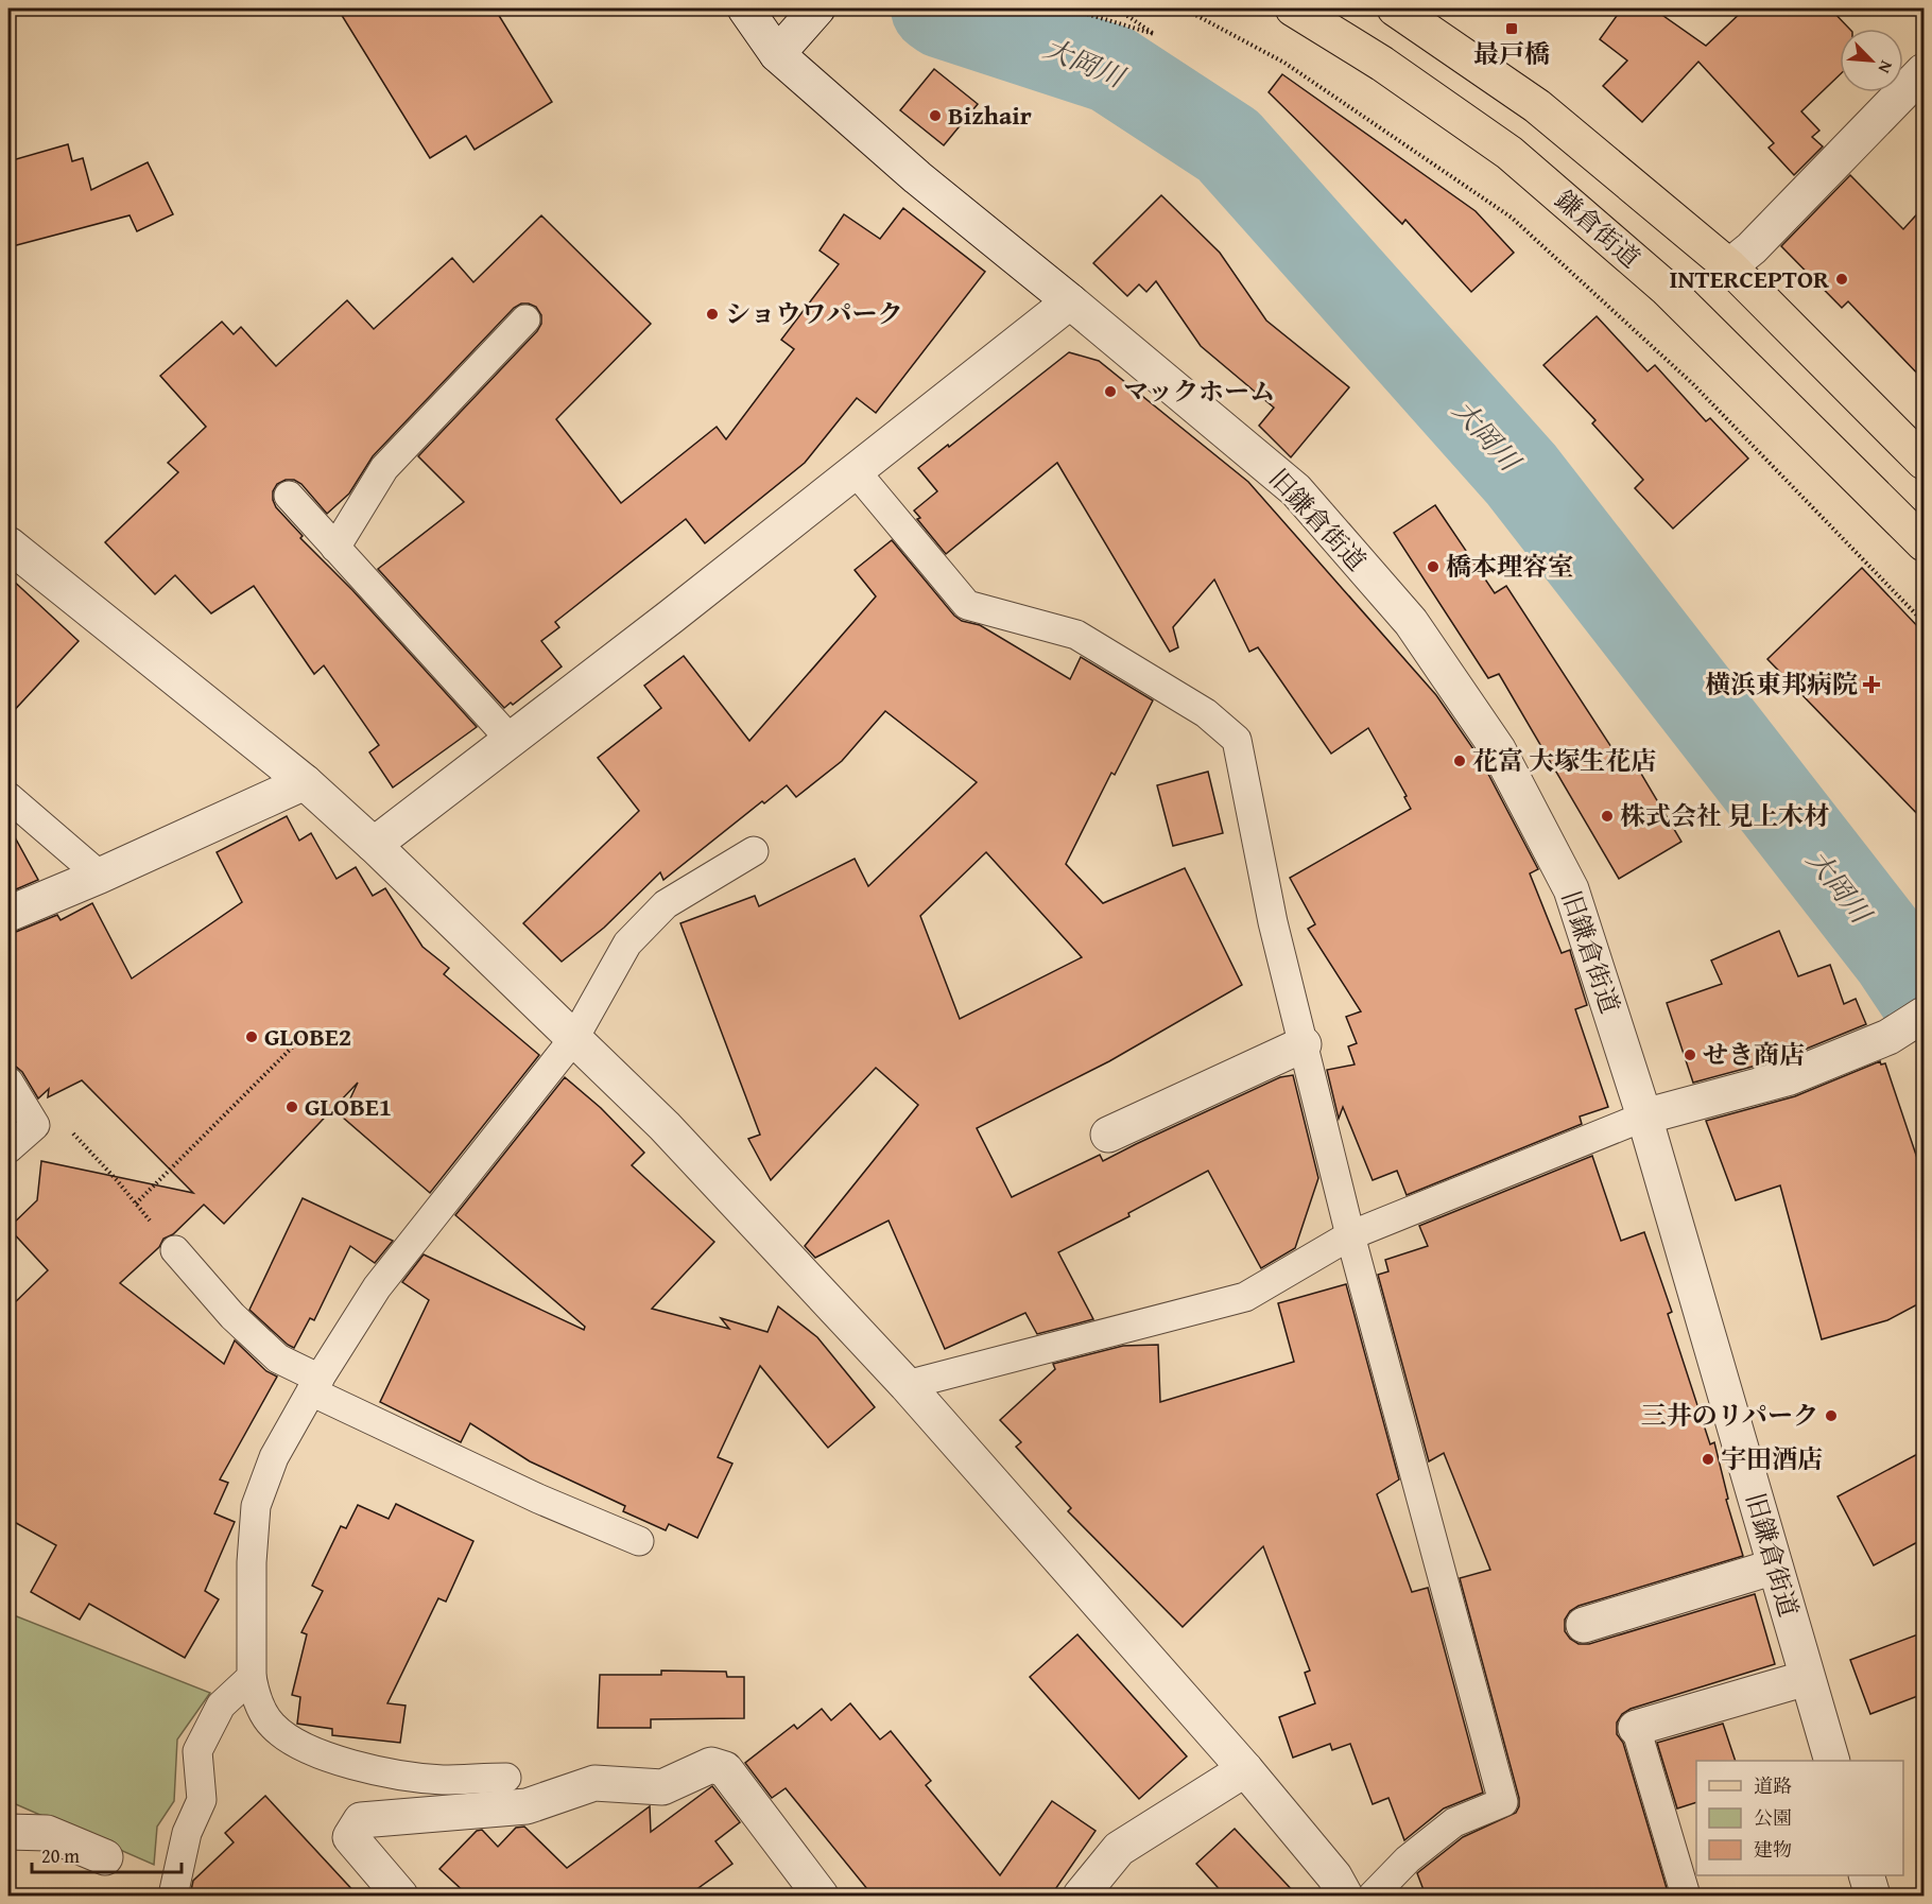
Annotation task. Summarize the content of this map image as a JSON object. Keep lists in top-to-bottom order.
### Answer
{
  "streets": {
    "main road": ["鎌倉街道"],
    "street": ["旧鎌倉街道"]
  },
  "water": ["大岡川"],
  "places": {
    "transit": ["最戸橋"],
    "other": [
      "Bizhair",
      "INTERCEPTOR",
      "ショウワパーク",
      "マックホーム",
      "橋本理容室",
      "花富 大塚生花店",
      "株式会社 見上木材",
      "GLOBE2",
      "せき商店",
      "GLOBE1",
      "三井のリパーク",
      "宇田酒店"
    ],
    "health": ["横浜東邦病院"]
  },
  "legend": ["道路", "公園", "建物"],
  "scale_bar": "20 m",
  "north": "bottom right"
}
